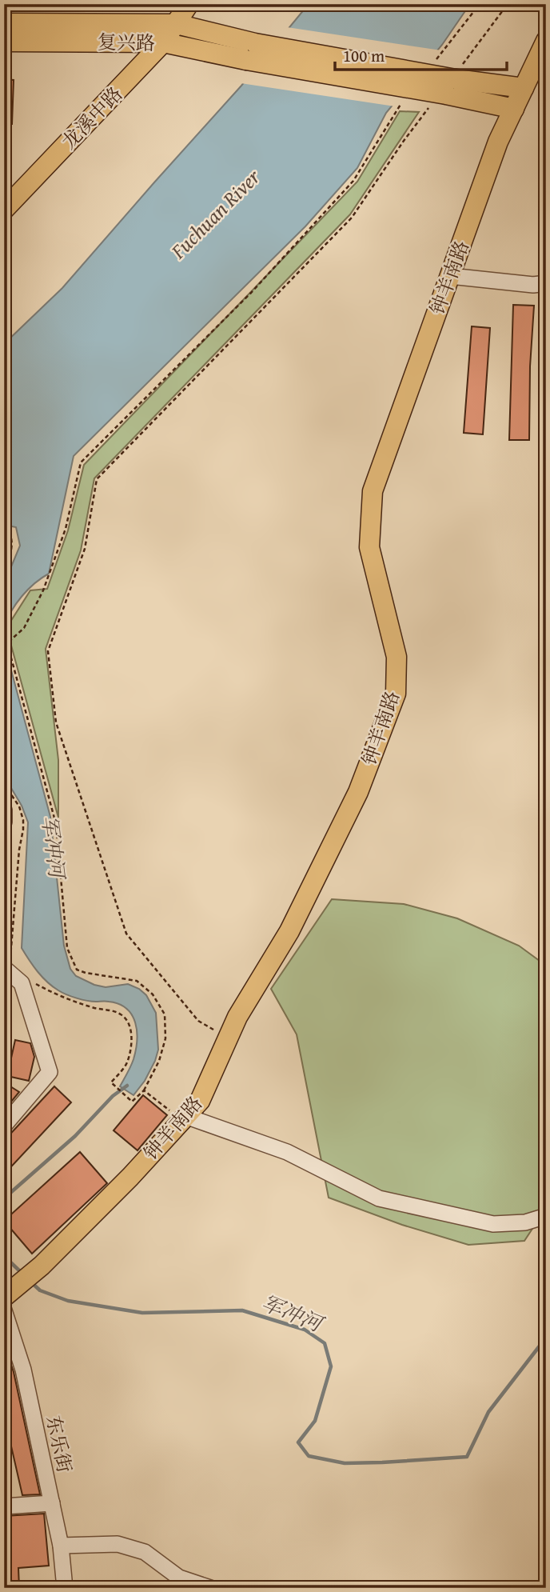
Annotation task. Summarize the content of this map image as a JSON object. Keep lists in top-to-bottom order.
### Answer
{
  "streets": {
    "main road": ["复兴路", "龙溪中路", "钟羊南路"],
    "street": ["东乐街"]
  },
  "crossings": [
    ["复兴路", "龙溪中路"]
  ],
  "water": ["Fuchuan River", "军冲河"],
  "scale_bar": "100 m"
}
